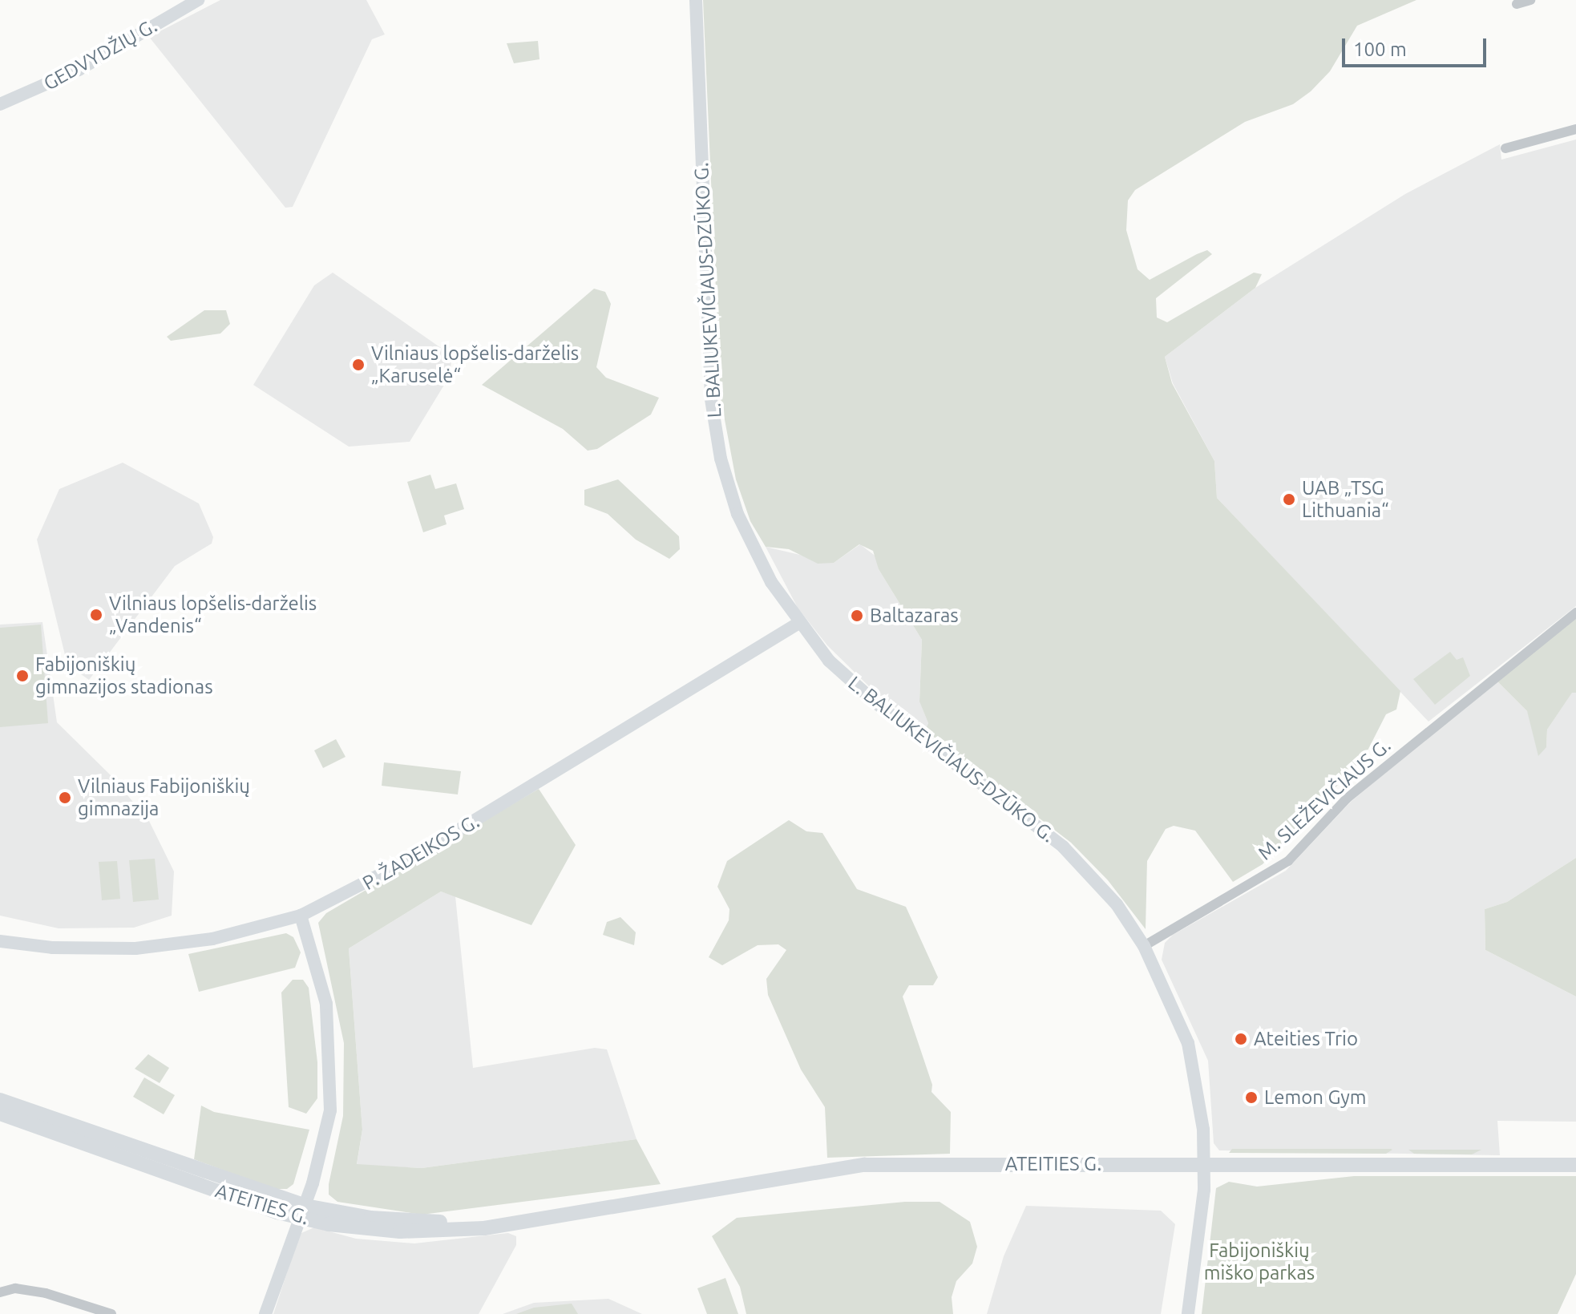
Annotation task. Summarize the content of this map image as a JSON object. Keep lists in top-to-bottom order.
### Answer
{
  "streets": {
    "main road": [
      "GEDVYDŽIŲ G.",
      "L. BALIUKEVIČIAUS-DZŪKO G.",
      "P. ŽADEIKOS G.",
      "ATEITIES G."
    ],
    "street": ["M. SLEŽEVIČIAUS G."]
  },
  "crossings": [
    ["L. BALIUKEVIČIAUS-DZŪKO G.", "M. SLEŽEVIČIAUS G."],
    ["L. BALIUKEVIČIAUS-DZŪKO G.", "P. ŽADEIKOS G."],
    ["L. BALIUKEVIČIAUS-DZŪKO G.", "ATEITIES G."]
  ],
  "parks": ["Fabijoniškių miško parkas"],
  "places": [
    "Vilniaus lopšelis-darželis „Karuselė“",
    "UAB „TSG Lithuania“",
    "Vilniaus lopšelis-darželis „Vandenis“",
    "Baltazaras",
    "Fabijoniškių gimnazijos stadionas",
    "Vilniaus Fabijoniškių gimnazija",
    "Ateities Trio",
    "Lemon Gym"
  ],
  "scale_bar": "100 m"
}
